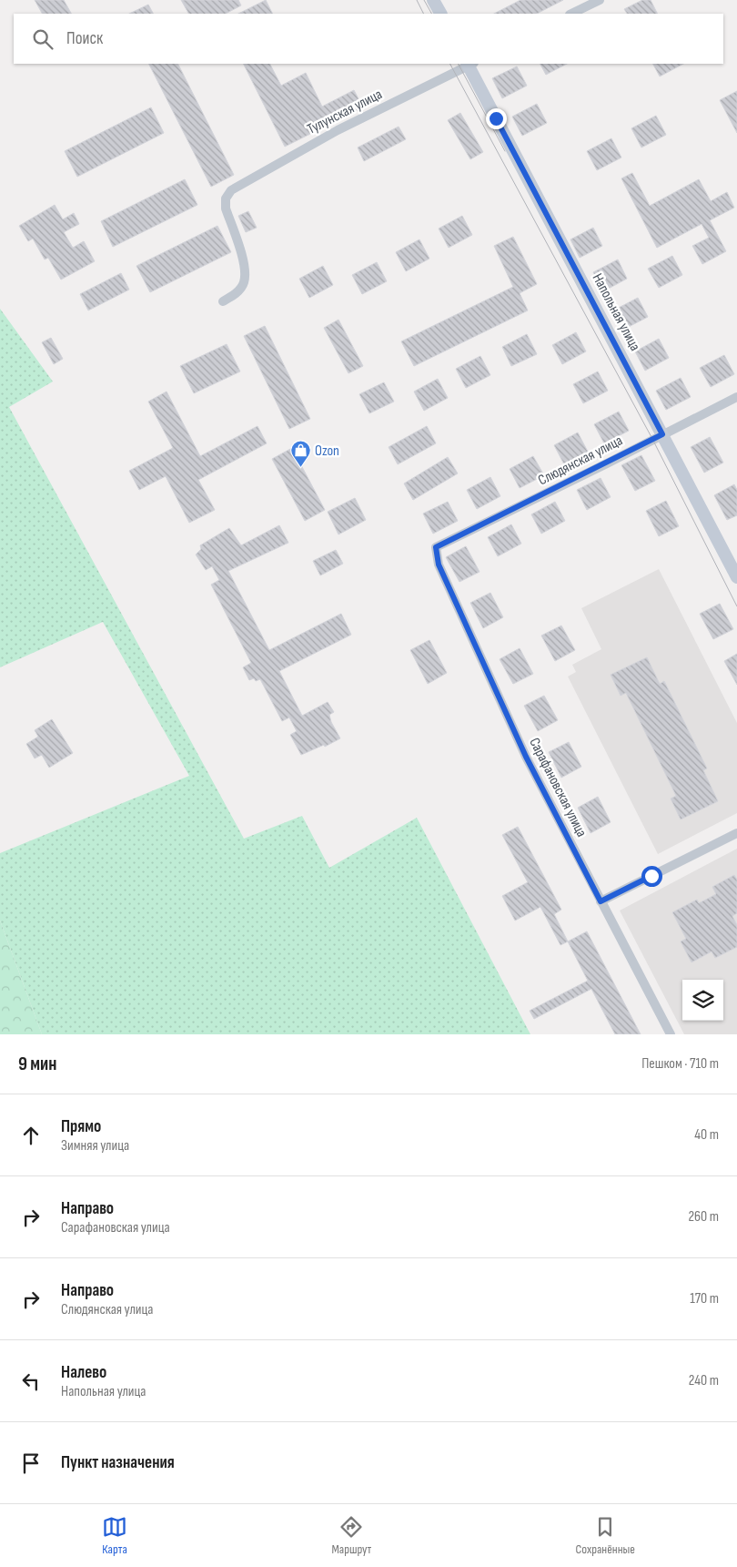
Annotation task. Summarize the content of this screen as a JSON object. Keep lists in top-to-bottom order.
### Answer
{
  "streets": {
    "street": [
      "Тулунская улица",
      "Напольная улица",
      "Слюдянская улица",
      "Сарафановская улица"
    ]
  },
  "crossings": [
    ["Тулунская улица", "Напольная улица"],
    ["Напольная улица", "Слюдянская улица"],
    ["Слюдянская улица", "Сарафановская улица"]
  ],
  "places": {
    "shop": ["Ozon"]
  },
  "page": {
    "search": "Поиск",
    "heading": ["9 мин", "Пешком · 710 m"],
    "list": [
      ["Прямо", "Зимняя улица", "40 m"],
      ["Направо", "Сарафановская улица", "260 m"],
      ["Направо", "Слюдянская улица", "170 m"],
      ["Налево", "Напольная улица", "240 m"],
      "Пункт назначения"
    ],
    "nav": ["Карта", "Маршрут", "Сохранённые"]
  }
}
